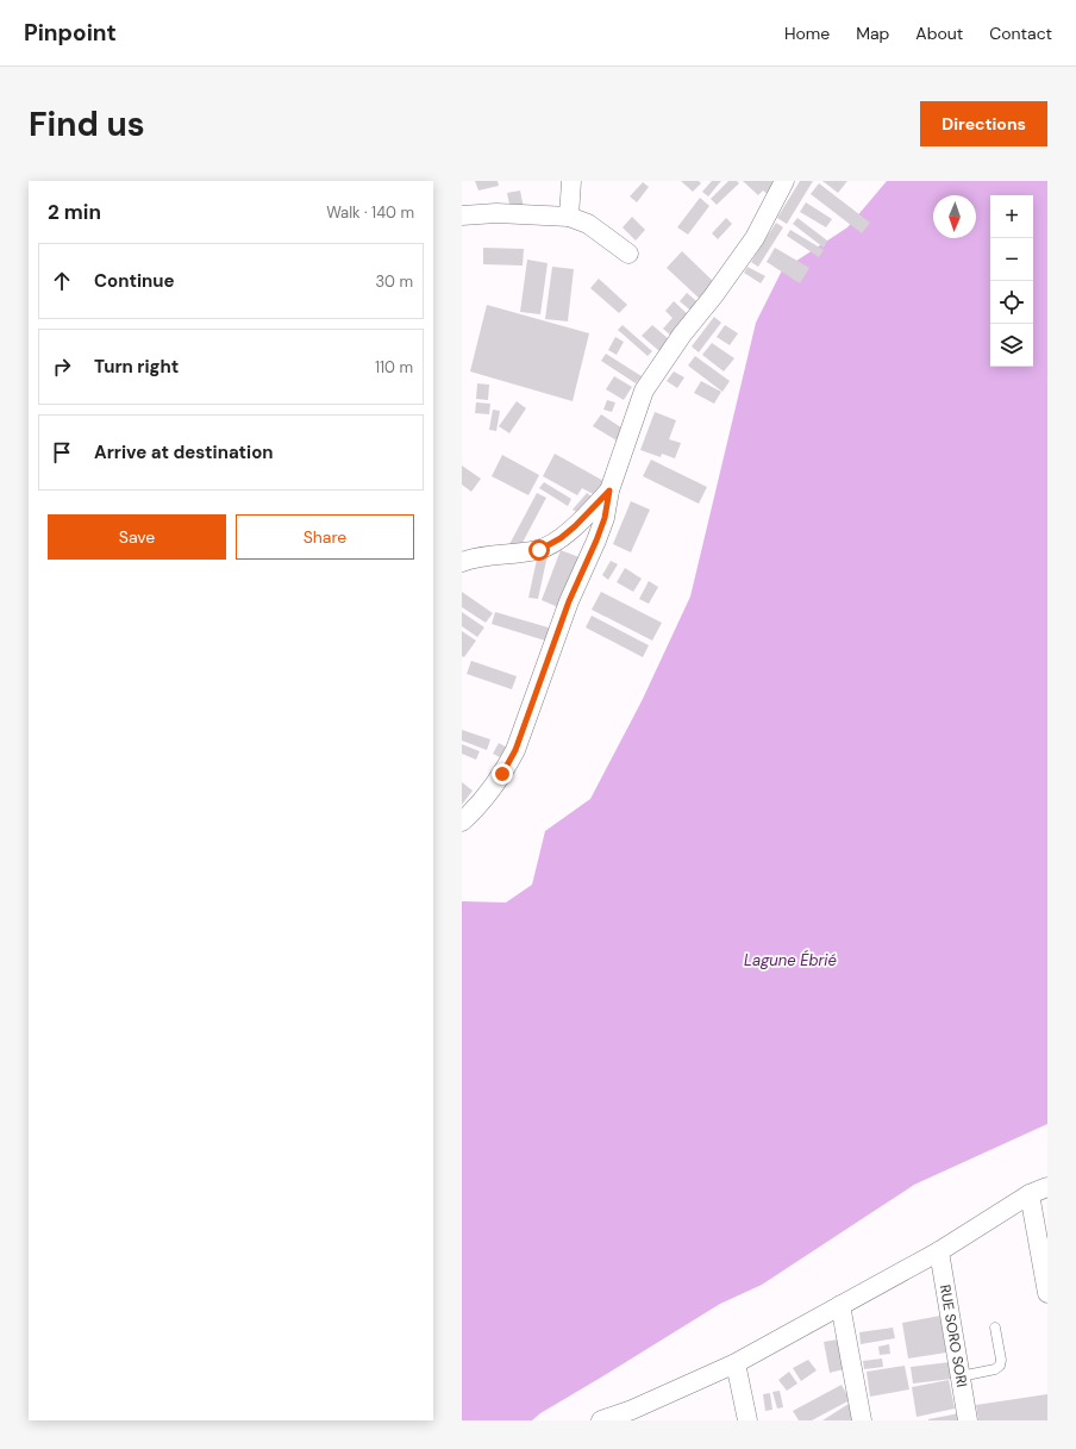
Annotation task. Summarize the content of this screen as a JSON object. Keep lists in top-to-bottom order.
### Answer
{
  "streets": {
    "street": ["RUE SORO SORI"]
  },
  "water": ["Lagune Ébrié"],
  "north": "bottom",
  "page": {
    "header": "Pinpoint",
    "nav": [
      "Home",
      "Map",
      "About",
      "Contact"
    ],
    "buttons": [
      "Directions",
      ["Save", "Share"]
    ],
    "title": "Find us",
    "heading": ["2 min", "Walk · 140 m"],
    "map_buttons": ["+", "−"],
    "list": [
      ["Continue", "30 m"],
      ["Turn right", "110 m"],
      "Arrive at destination"
    ]
  }
}
